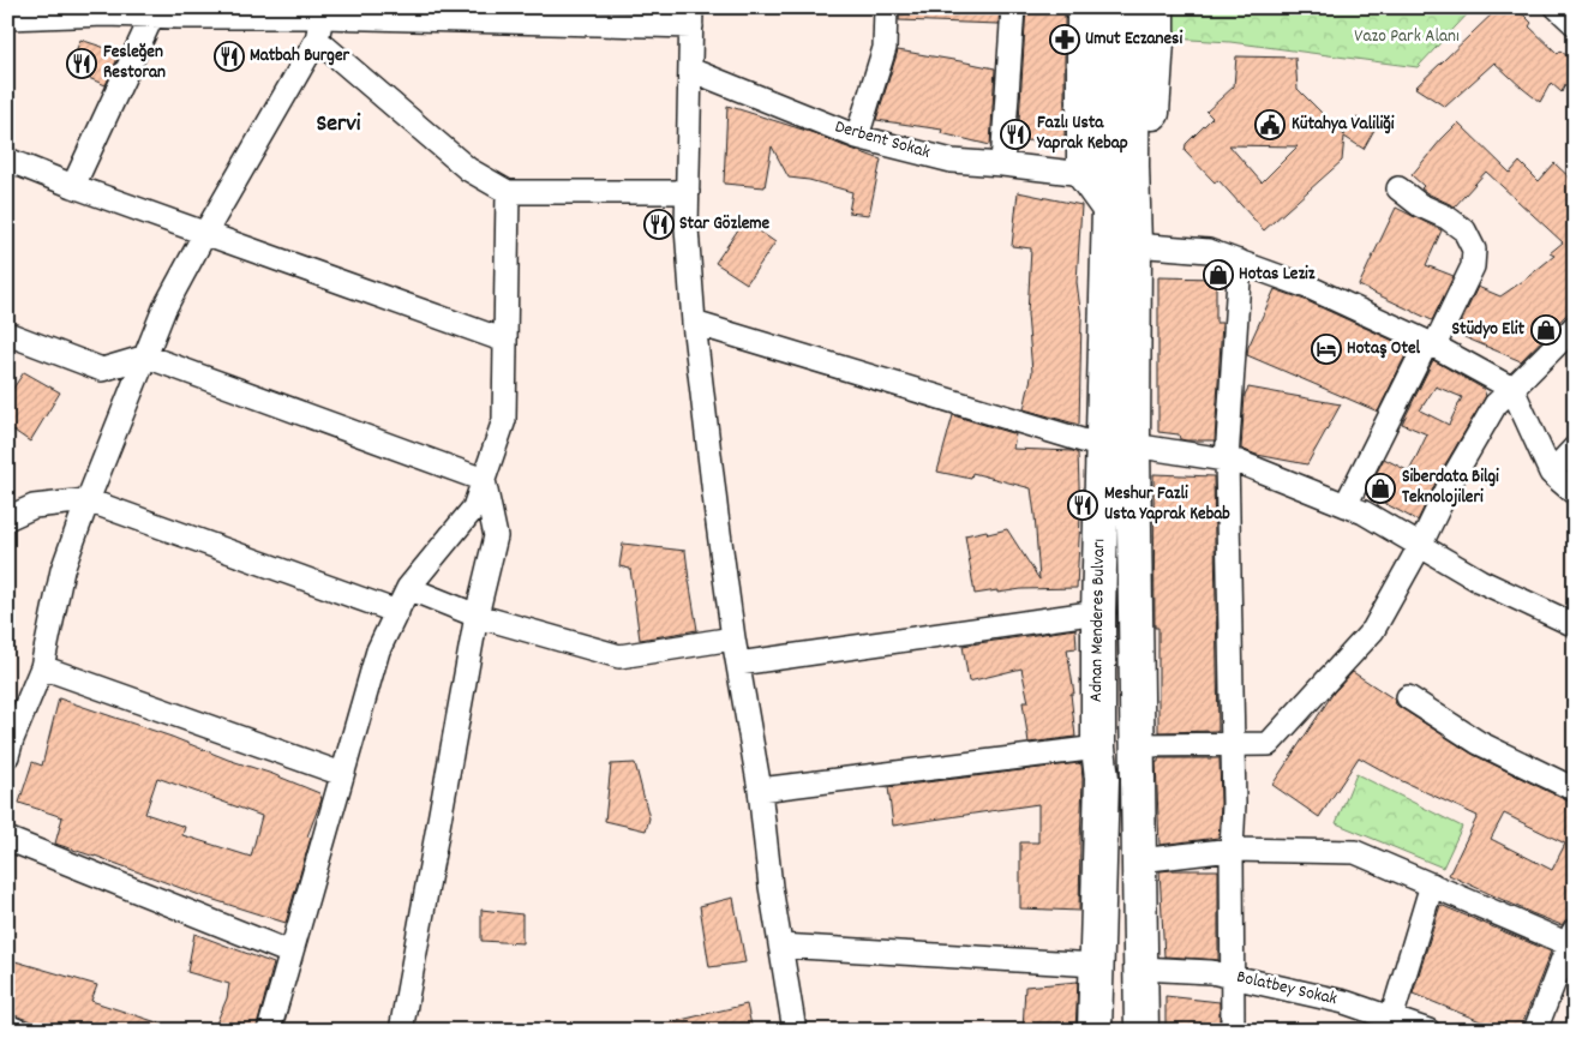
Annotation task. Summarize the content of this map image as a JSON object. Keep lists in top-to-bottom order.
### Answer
{
  "streets": {
    "main road": ["Adnan Menderes Bulvarı"],
    "street": ["Derbent Sokak", "Bolatbey Sokak"]
  },
  "crossings": [
    ["Adnan Menderes Bulvarı", "Bolatbey Sokak"]
  ],
  "districts": ["Servi"],
  "parks": ["Vazo Park Alanı"],
  "places": {
    "pharmacy": ["Umut Eczanesi"],
    "restaurant": [
      "Matbah Burger",
      "Fesleğen Restoran",
      "Fazlı Usta Yaprak Kebap",
      "Star Gözleme",
      "Meshur Fazli Usta Yaprak Kebab"
    ],
    "public building": ["Kütahya Valiliği"],
    "shop": ["Hotas Leziz", "Stüdyo Elit", "Siberdata Bilgi Teknolojileri"],
    "hotel": ["Hotaş Otel"]
  }
}
